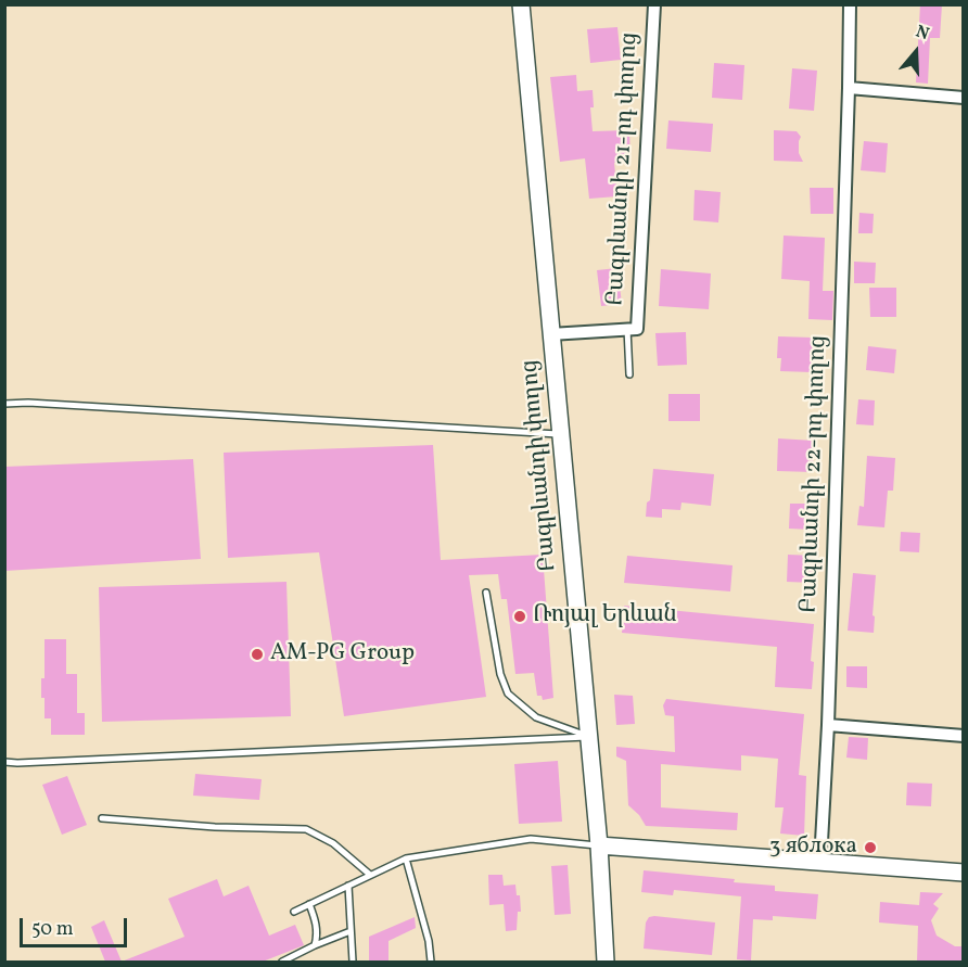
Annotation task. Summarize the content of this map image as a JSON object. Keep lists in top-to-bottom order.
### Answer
{
  "streets": {
    "main road": ["Բագրևանդի փողոց"],
    "street": ["Բագրևանդի 21-րդ փողոց", "Բագրևանդի 22-րդ փողոց"]
  },
  "crossings": [
    ["Բագրևանդի 21-րդ փողոց", "Բագրևանդի փողոց"]
  ],
  "places": ["Ռոյալ Երևան", "AM-PG Group", "3 яблока"],
  "scale_bar": "50 m",
  "north": "top"
}
